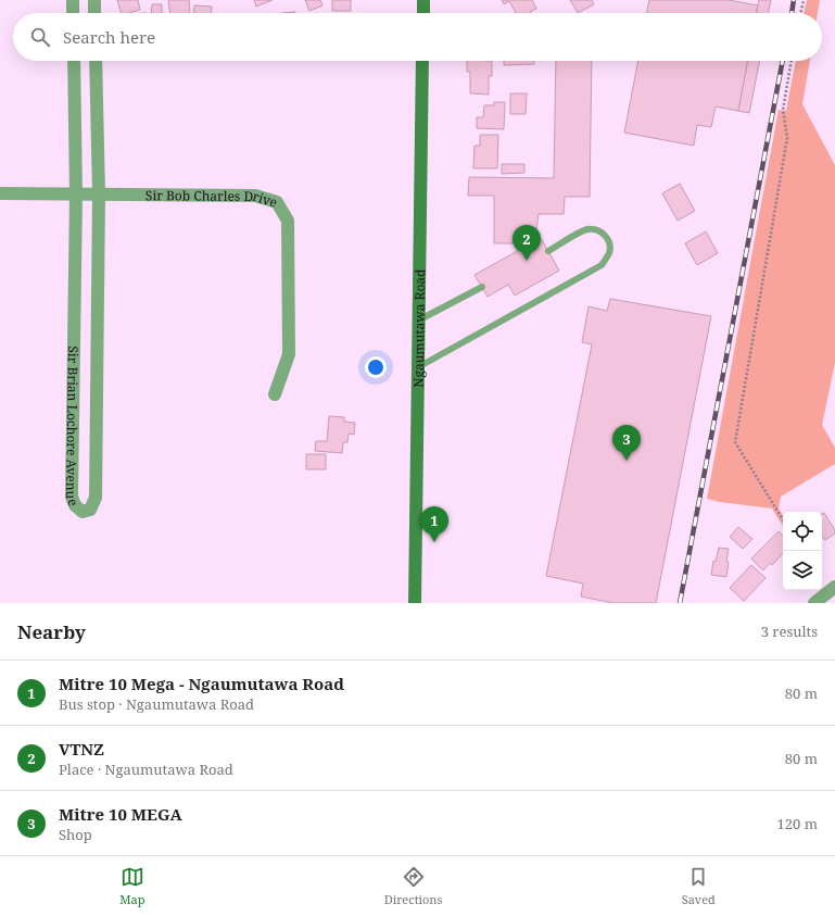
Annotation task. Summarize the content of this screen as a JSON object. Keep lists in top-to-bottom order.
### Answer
{
  "streets": {
    "main road": ["Ngaumutawa Road"],
    "street": ["Sir Bob Charles Drive", "Sir Brian Lochore Avenue"]
  },
  "crossings": [
    ["Sir Bob Charles Drive", "Sir Brian Lochore Avenue"]
  ],
  "page": {
    "search": "Search here",
    "pins": ["2", "3", "1"],
    "heading": ["Nearby", "3 results"],
    "list": [
      {
        "mark": "1",
        "name": "Mitre 10 Mega - Ngaumutawa Road",
        "note": "Bus stop · Ngaumutawa Road",
        "value": "80 m"
      },
      {
        "mark": "2",
        "name": "VTNZ",
        "note": "Place · Ngaumutawa Road",
        "value": "80 m"
      },
      {
        "mark": "3",
        "name": "Mitre 10 MEGA",
        "note": "Shop",
        "value": "120 m"
      }
    ],
    "nav": ["Map", "Directions", "Saved"]
  }
}
